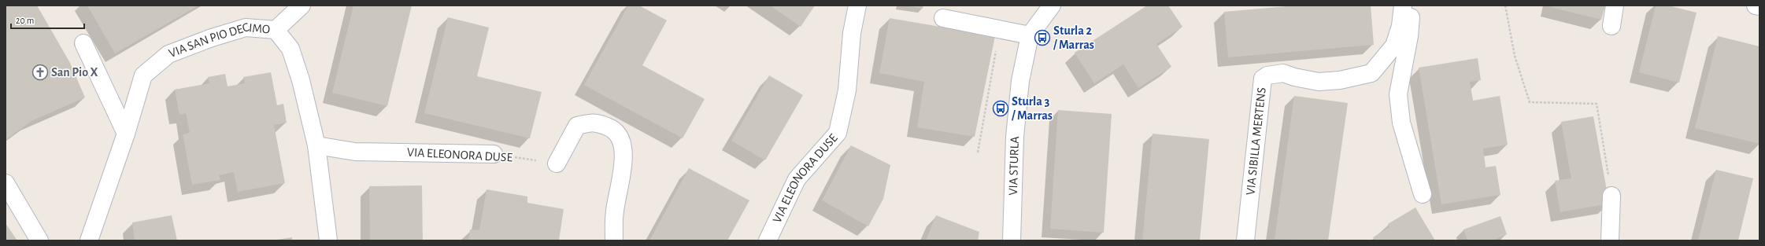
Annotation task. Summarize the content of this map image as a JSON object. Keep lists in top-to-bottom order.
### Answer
{
  "streets": {
    "street": [
      "VIA SAN PIO DECIMO",
      "VIA SIBILLA MERTENS",
      "VIA ELEONORA DUSE",
      "VIA STURLA"
    ]
  },
  "crossings": [
    ["VIA SAN PIO DECIMO", "VIA ELEONORA DUSE"]
  ],
  "places": {
    "bus stop": ["Sturla 2 / Marras", "Sturla 3 / Marras"],
    "church": ["San Pio X"]
  },
  "scale_bar": "20 m"
}
